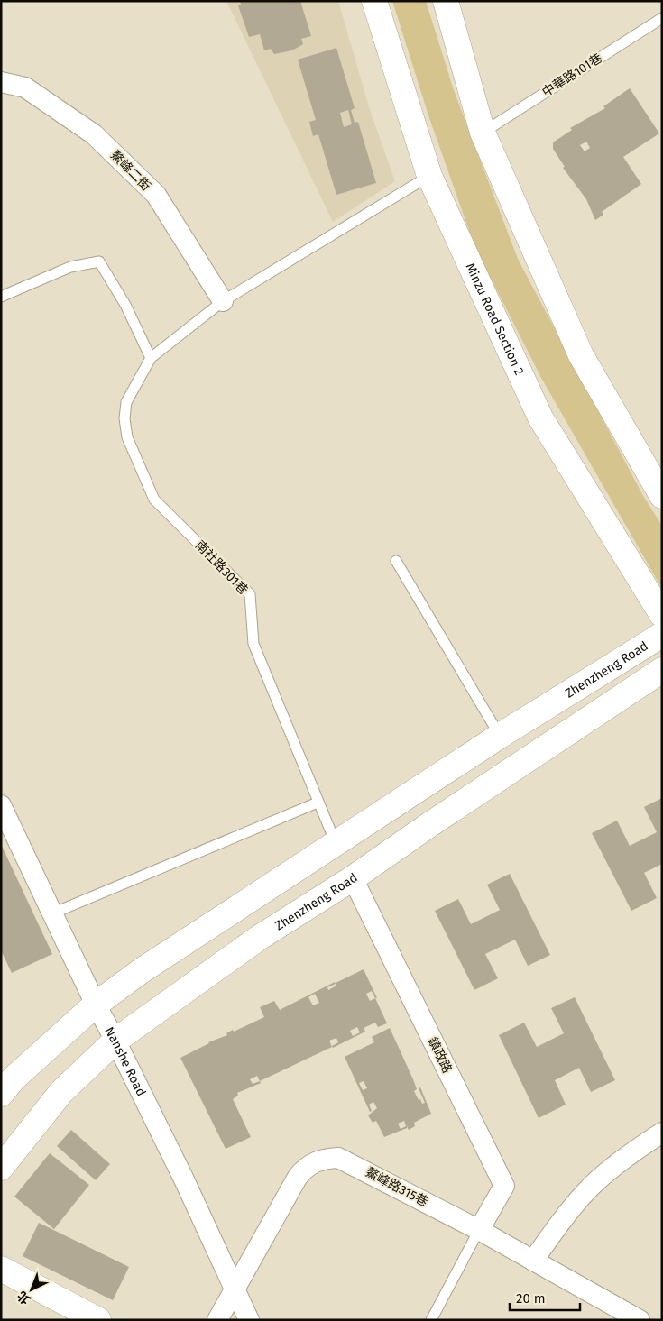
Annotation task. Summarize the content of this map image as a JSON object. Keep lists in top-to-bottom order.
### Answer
{
  "streets": {
    "street": [
      "鰲峰二街",
      "Minzu Road Section 2",
      "Zhenzheng Road",
      "鎮政路",
      "Nanshe Road",
      "鰲峰路315巷"
    ],
    "lane": ["中華路101巷", "南社路301巷"]
  },
  "crossings": [
    ["南社路301巷", "Zhenzheng Road"],
    ["Zhenzheng Road", "鎮政路"],
    ["Zhenzheng Road", "Nanshe Road"],
    ["鎮政路", "鰲峰路315巷"],
    ["Nanshe Road", "鰲峰路315巷"]
  ],
  "scale_bar": "20 m",
  "north": "bottom left"
}
